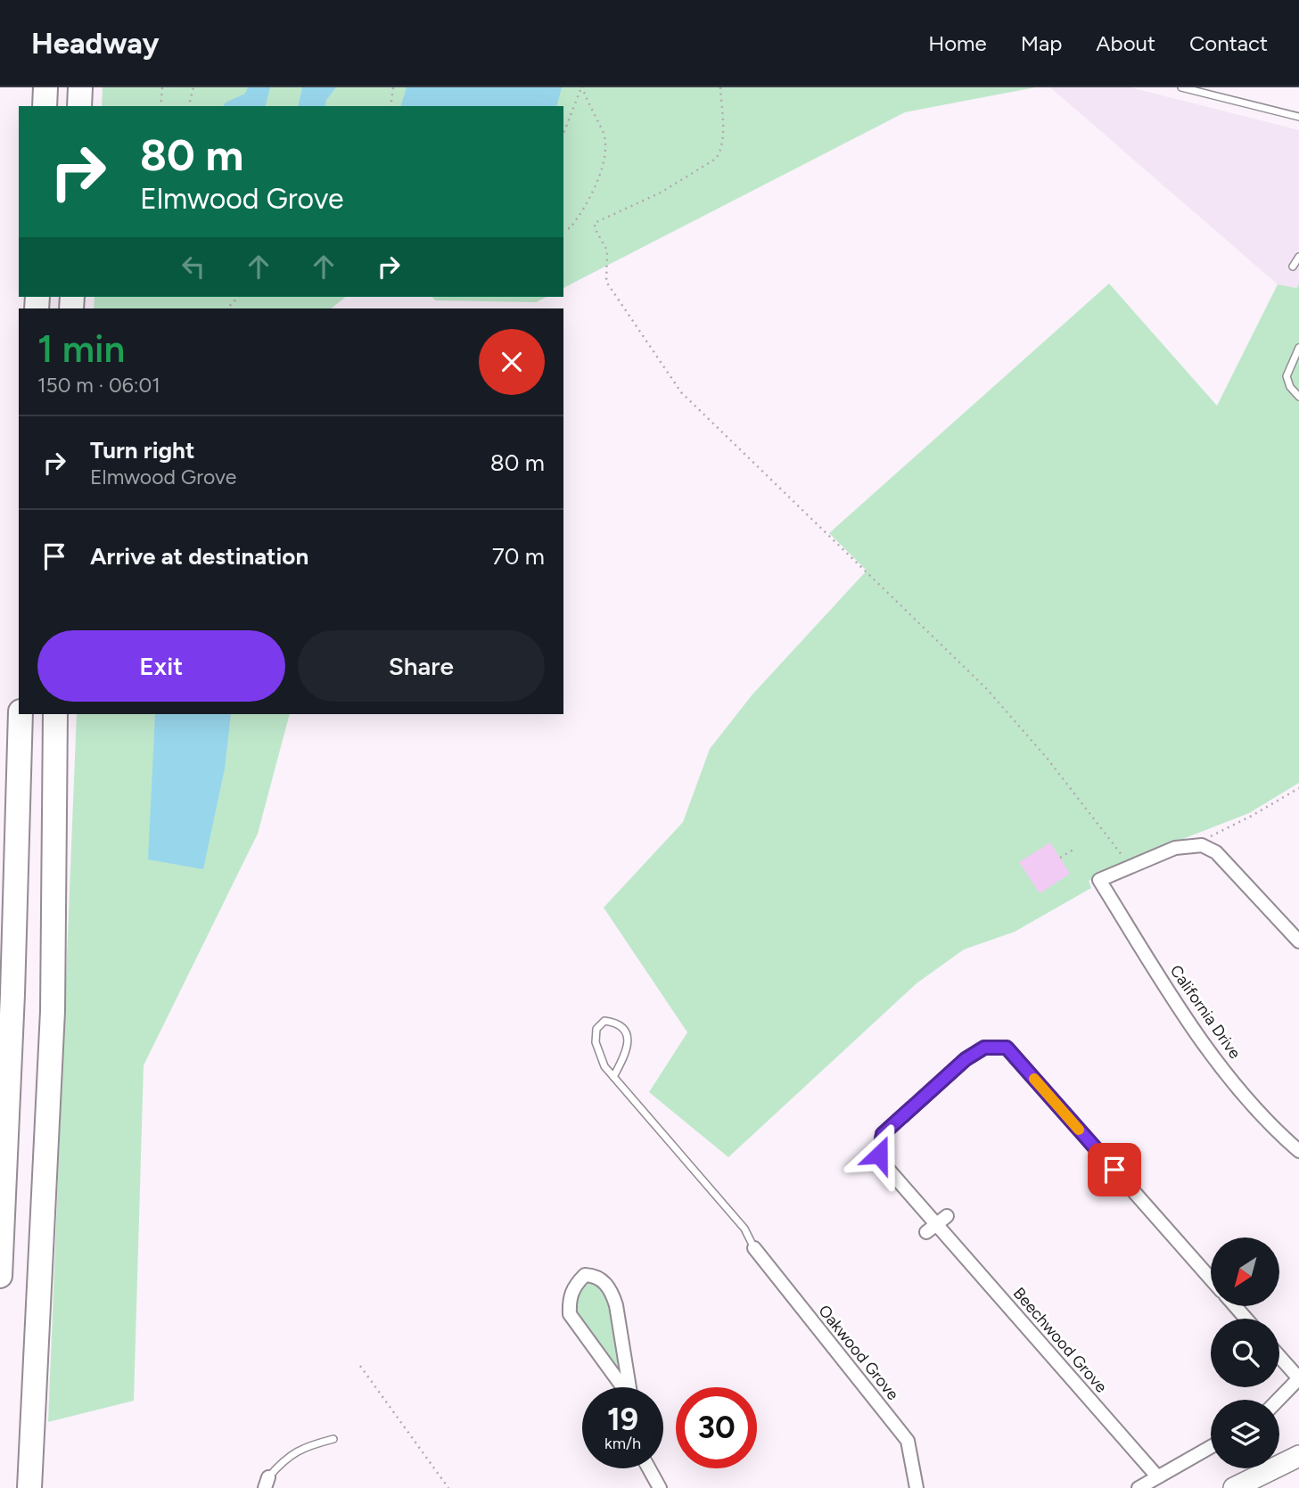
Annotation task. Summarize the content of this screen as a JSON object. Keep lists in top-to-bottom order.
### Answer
{
  "streets": {
    "street": ["California Drive", "Beechwood Grove", "Oakwood Grove"]
  },
  "north": "bottom left",
  "page": {
    "header": "Headway",
    "nav": [
      "Home",
      "Map",
      "About",
      "Contact"
    ],
    "turn": ["80 m", "Elmwood Grove"],
    "heading": ["1 min", "150 m · 06:01"],
    "list": [
      {
        "name": "Turn right",
        "note": "Elmwood Grove",
        "value": "80 m"
      },
      {
        "name": "Arrive at destination",
        "value": "70 m"
      }
    ],
    "buttons": ["Exit", "Share"],
    "speed": "19 km/h",
    "limit": "30"
  }
}
